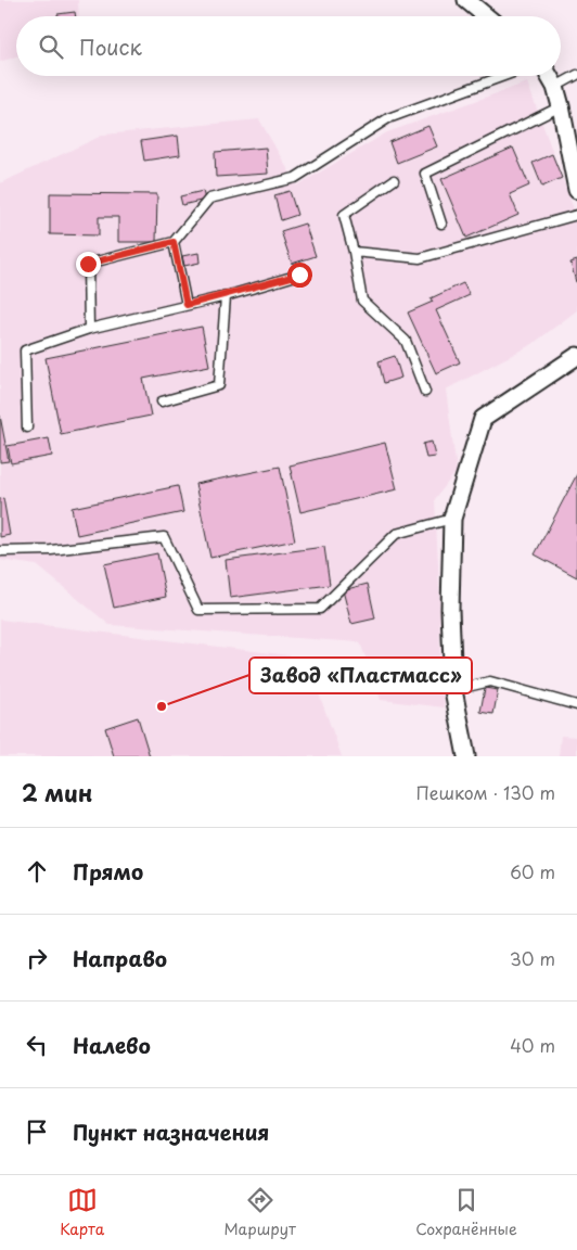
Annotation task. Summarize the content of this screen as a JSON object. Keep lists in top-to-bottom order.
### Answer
{
  "places": ["Завод «Пластмасс»"],
  "page": {
    "search": "Поиск",
    "heading": ["2 мин", "Пешком · 130 m"],
    "list": [
      ["Прямо", "60 m"],
      ["Направо", "30 m"],
      ["Налево", "40 m"],
      "Пункт назначения"
    ],
    "nav": ["Карта", "Маршрут", "Сохранённые"]
  }
}
